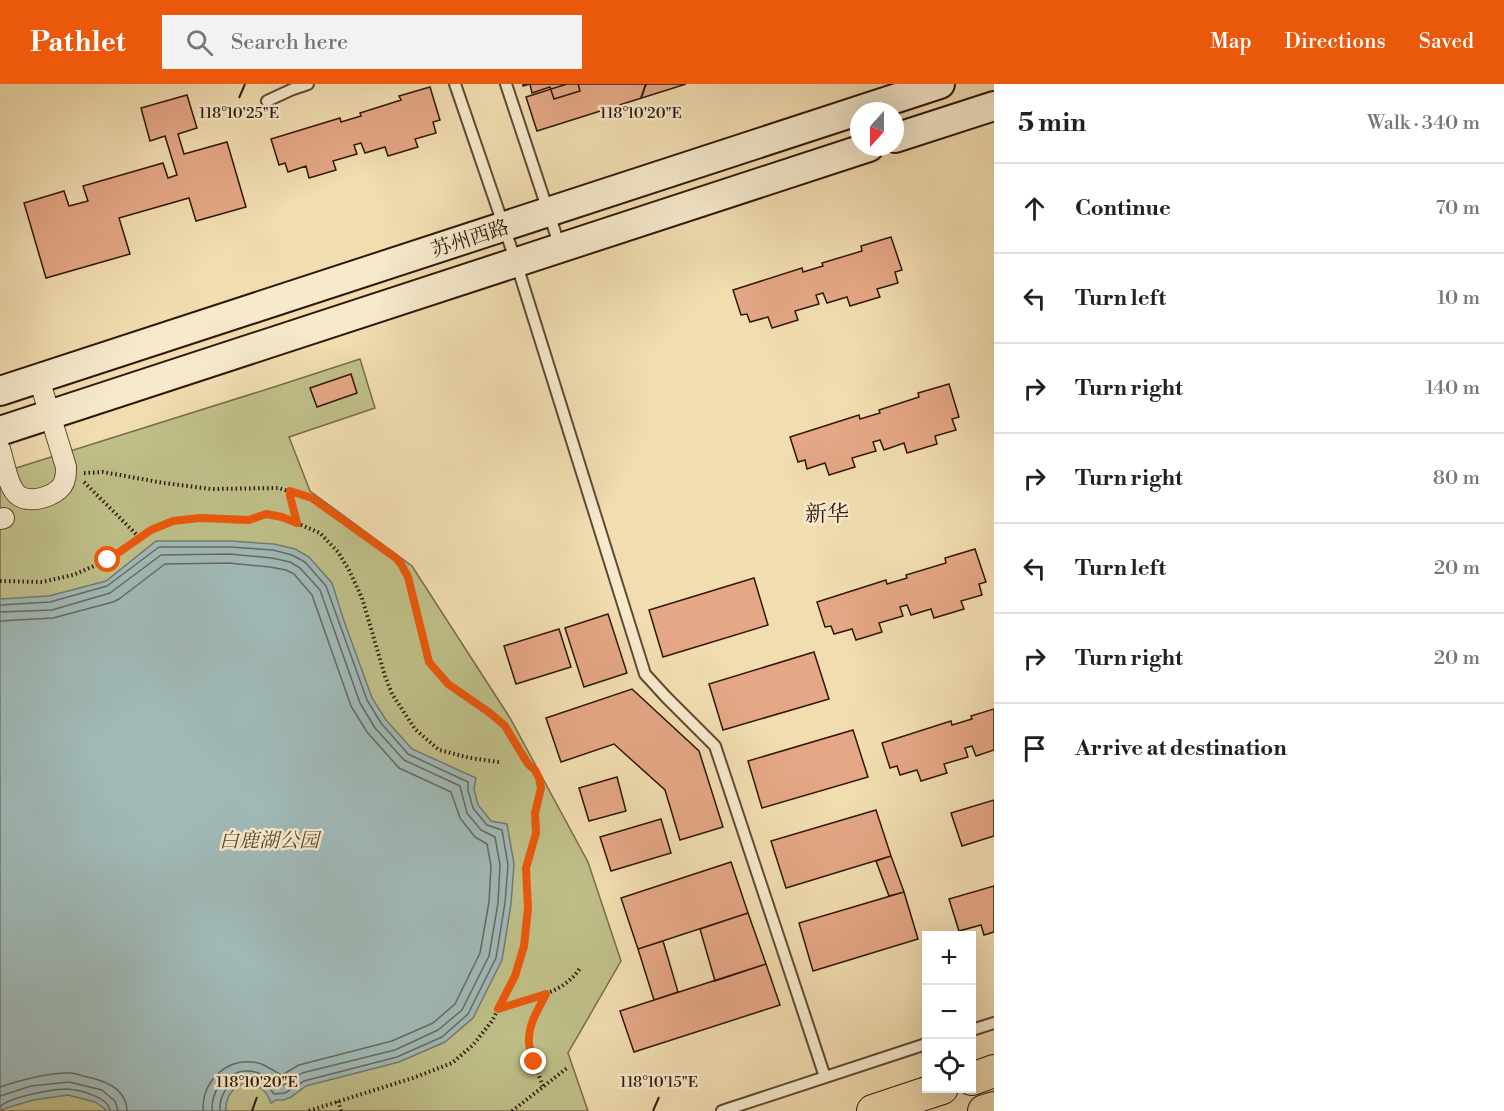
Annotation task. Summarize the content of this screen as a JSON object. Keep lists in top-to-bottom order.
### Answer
{
  "streets": {
    "street": ["苏州西路"]
  },
  "districts": ["新华"],
  "parks": ["白鹿湖公园"],
  "north": "bottom",
  "page": {
    "header": "Pathlet",
    "search": "Search here",
    "nav": ["Map", "Directions", "Saved"],
    "heading": ["5 min", "Walk · 340 m"],
    "list": [
      ["Continue", "70 m"],
      ["Turn left", "10 m"],
      ["Turn right", "140 m"],
      ["Turn right", "80 m"],
      ["Turn left", "20 m"],
      ["Turn right", "20 m"],
      "Arrive at destination"
    ],
    "map_buttons": ["+", "−"]
  },
  "coordinates": ["118°10'25\"E", "118°10'20\"E", "118°10'15\"E"]
}
